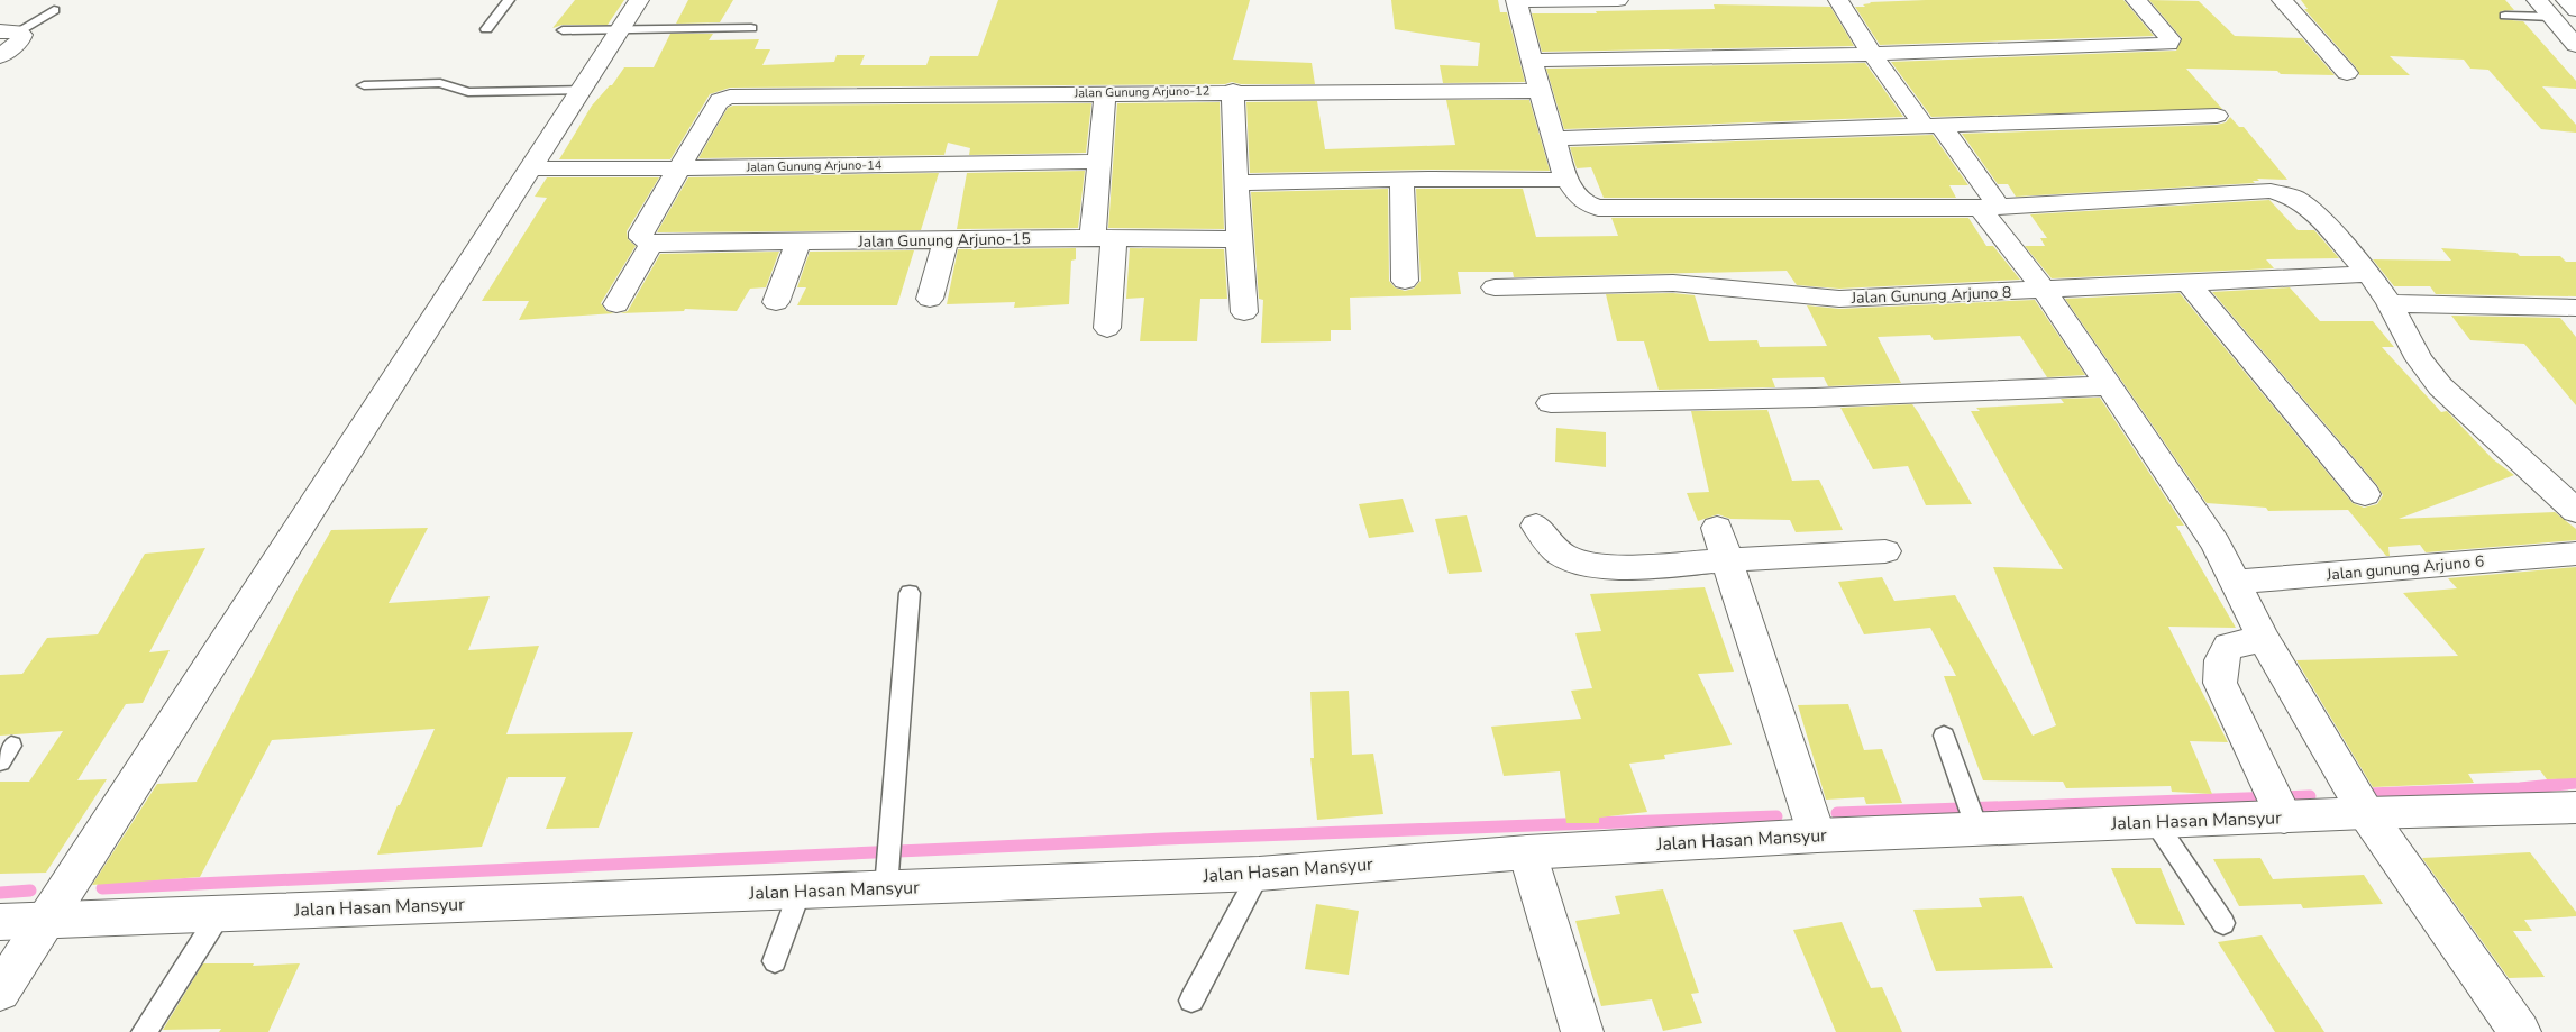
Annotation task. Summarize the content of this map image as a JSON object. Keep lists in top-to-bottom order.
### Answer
{
  "streets": {
    "street": [
      "Jalan Gunung Arjuno-12",
      "Jalan Gunung Arjuno-14",
      "Jalan Gunung Arjuno-15",
      "Jalan Gunung Arjuno 8",
      "Jalan gunung Arjuno 6",
      "Jalan Hasan Mansyur"
    ]
  },
  "crossings": [
    ["Jalan Gunung Arjuno-12", "Jalan Gunung Arjuno-14"],
    ["Jalan Gunung Arjuno-12", "Jalan Gunung Arjuno-15"]
  ]
}
